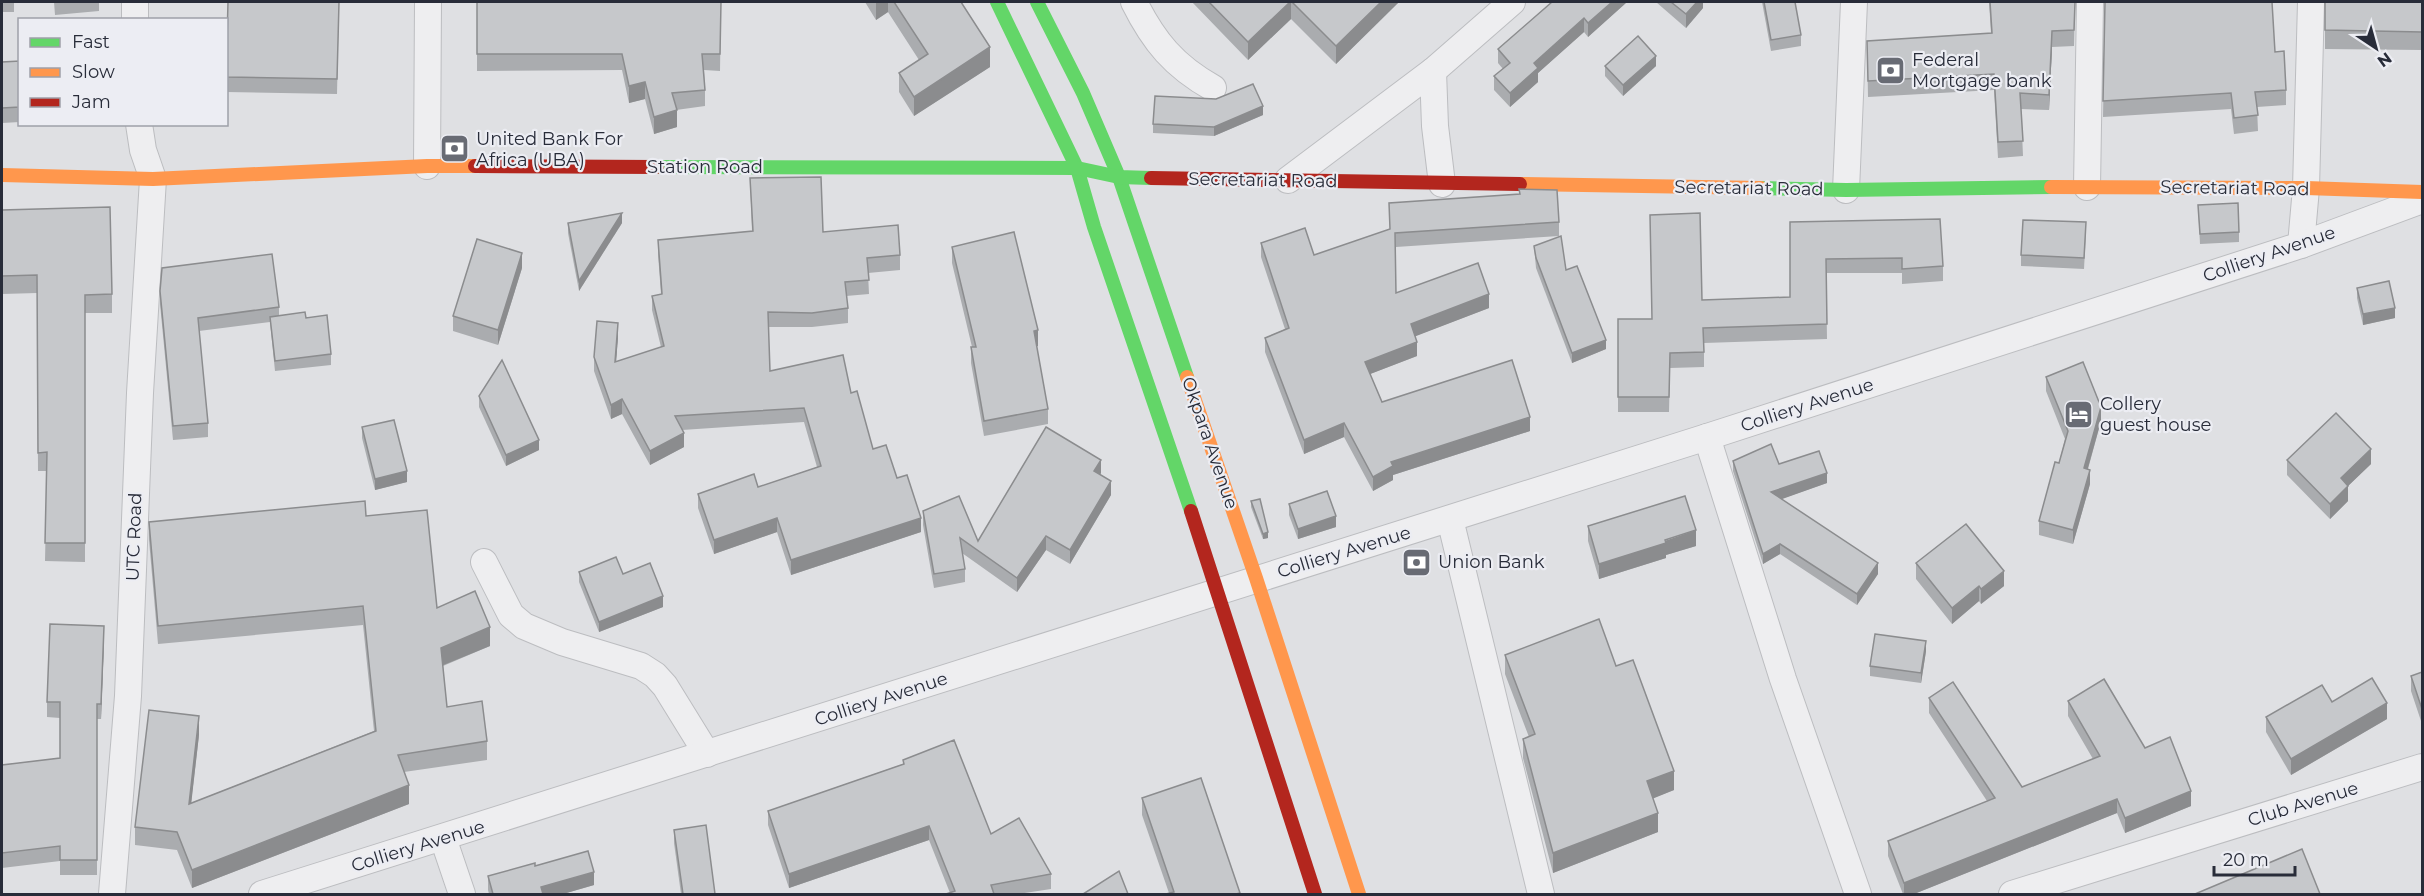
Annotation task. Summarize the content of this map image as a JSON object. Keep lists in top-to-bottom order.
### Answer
{
  "streets": {
    "street": [
      "Station Road",
      "Secretariat Road",
      "Colliery Avenue",
      "Okpara Avenue",
      "UTC Road",
      "Club Avenue"
    ]
  },
  "crossings": [
    ["Station Road", "Secretariat Road"],
    ["Station Road", "UTC Road"],
    ["Secretariat Road", "Okpara Avenue"],
    ["Colliery Avenue", "Okpara Avenue"]
  ],
  "places": {
    "bank": ["Federal Mortgage bank", "United Bank For Africa (UBA)", "Union Bank"],
    "hotel": ["Collery guest house"]
  },
  "legend": ["Fast", "Slow", "Jam"],
  "scale_bar": "20 m",
  "north": "bottom right"
}
